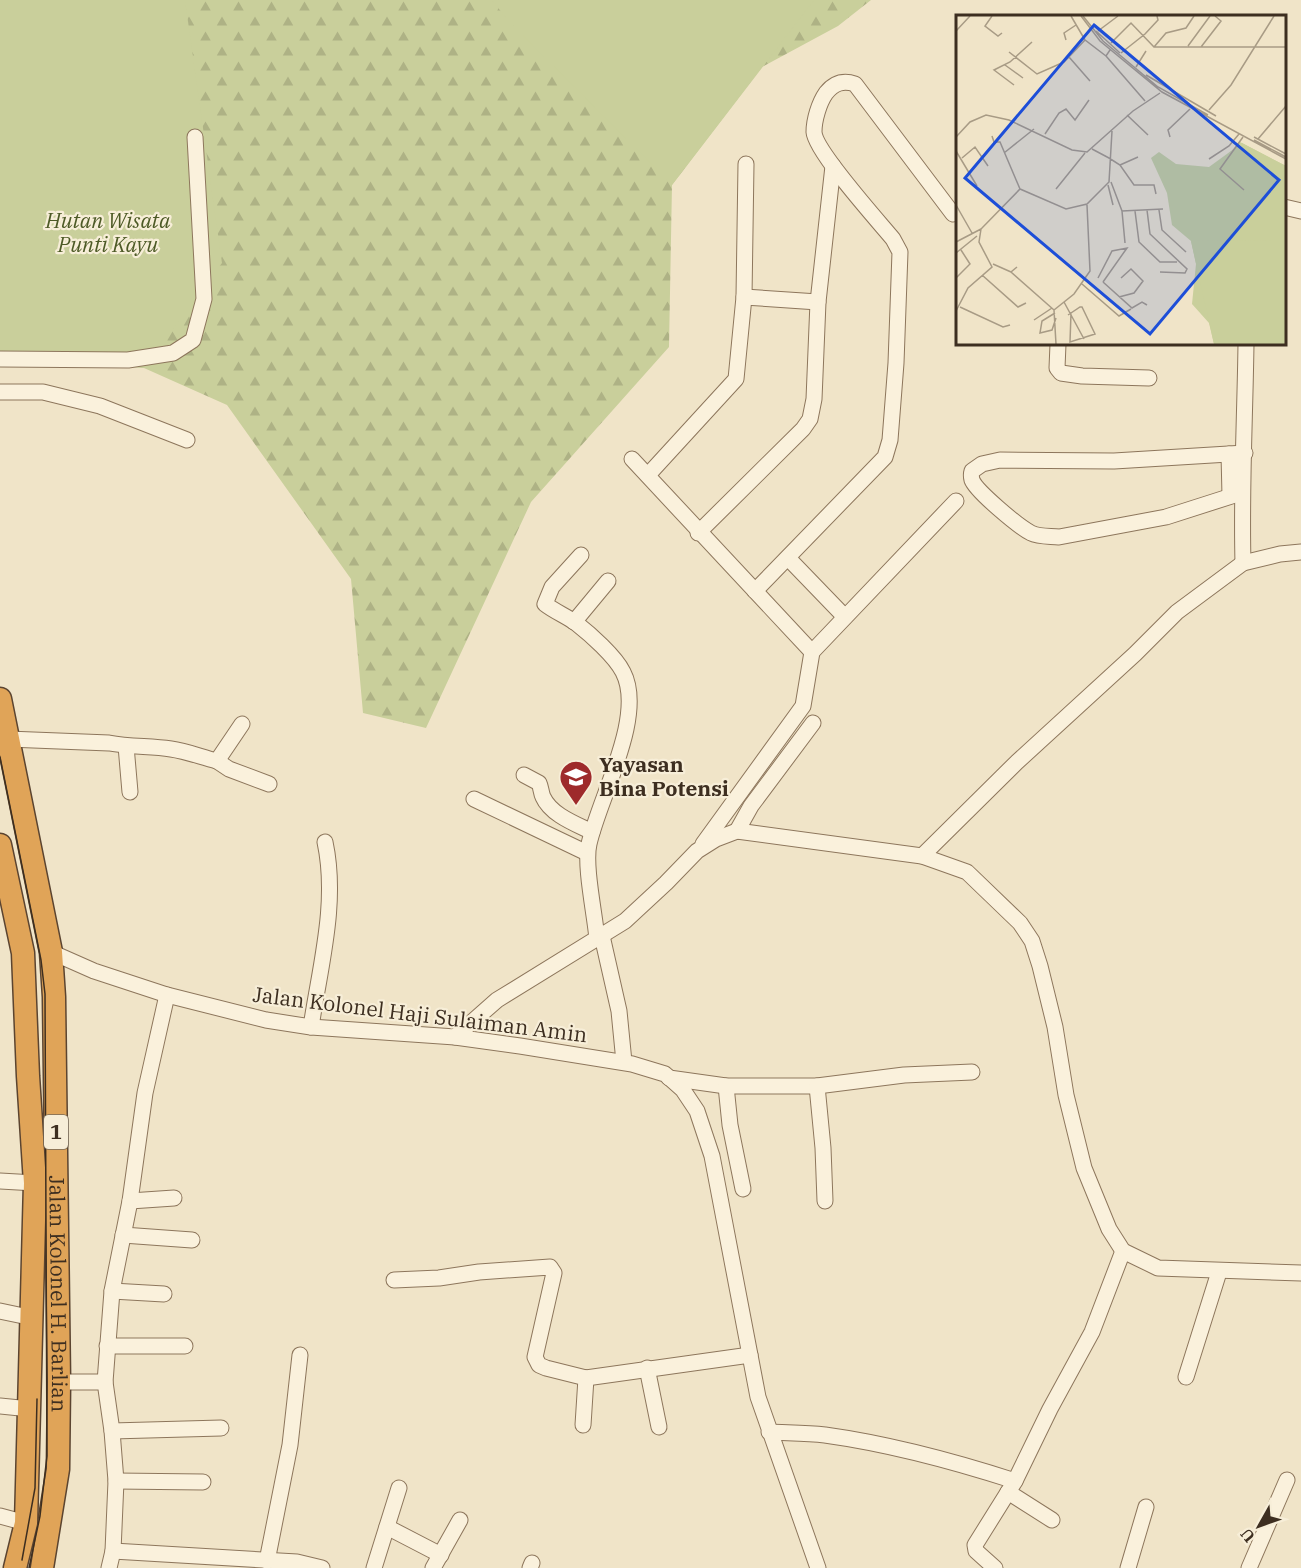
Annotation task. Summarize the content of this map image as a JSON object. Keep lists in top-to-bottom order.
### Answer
{
  "streets": {
    "highway": ["1", "Jalan Kolonel H. Barlian"],
    "street": ["Jalan Kolonel Haji Sulaiman Amin"]
  },
  "crossings": [
    ["Jalan Kolonel Haji Sulaiman Amin", "Jalan Kolonel H. Barlian"]
  ],
  "parks": ["Hutan Wisata Punti Kayu"],
  "places": {
    "school or university": ["Yayasan Bina Potensi"]
  },
  "north": "bottom left"
}
